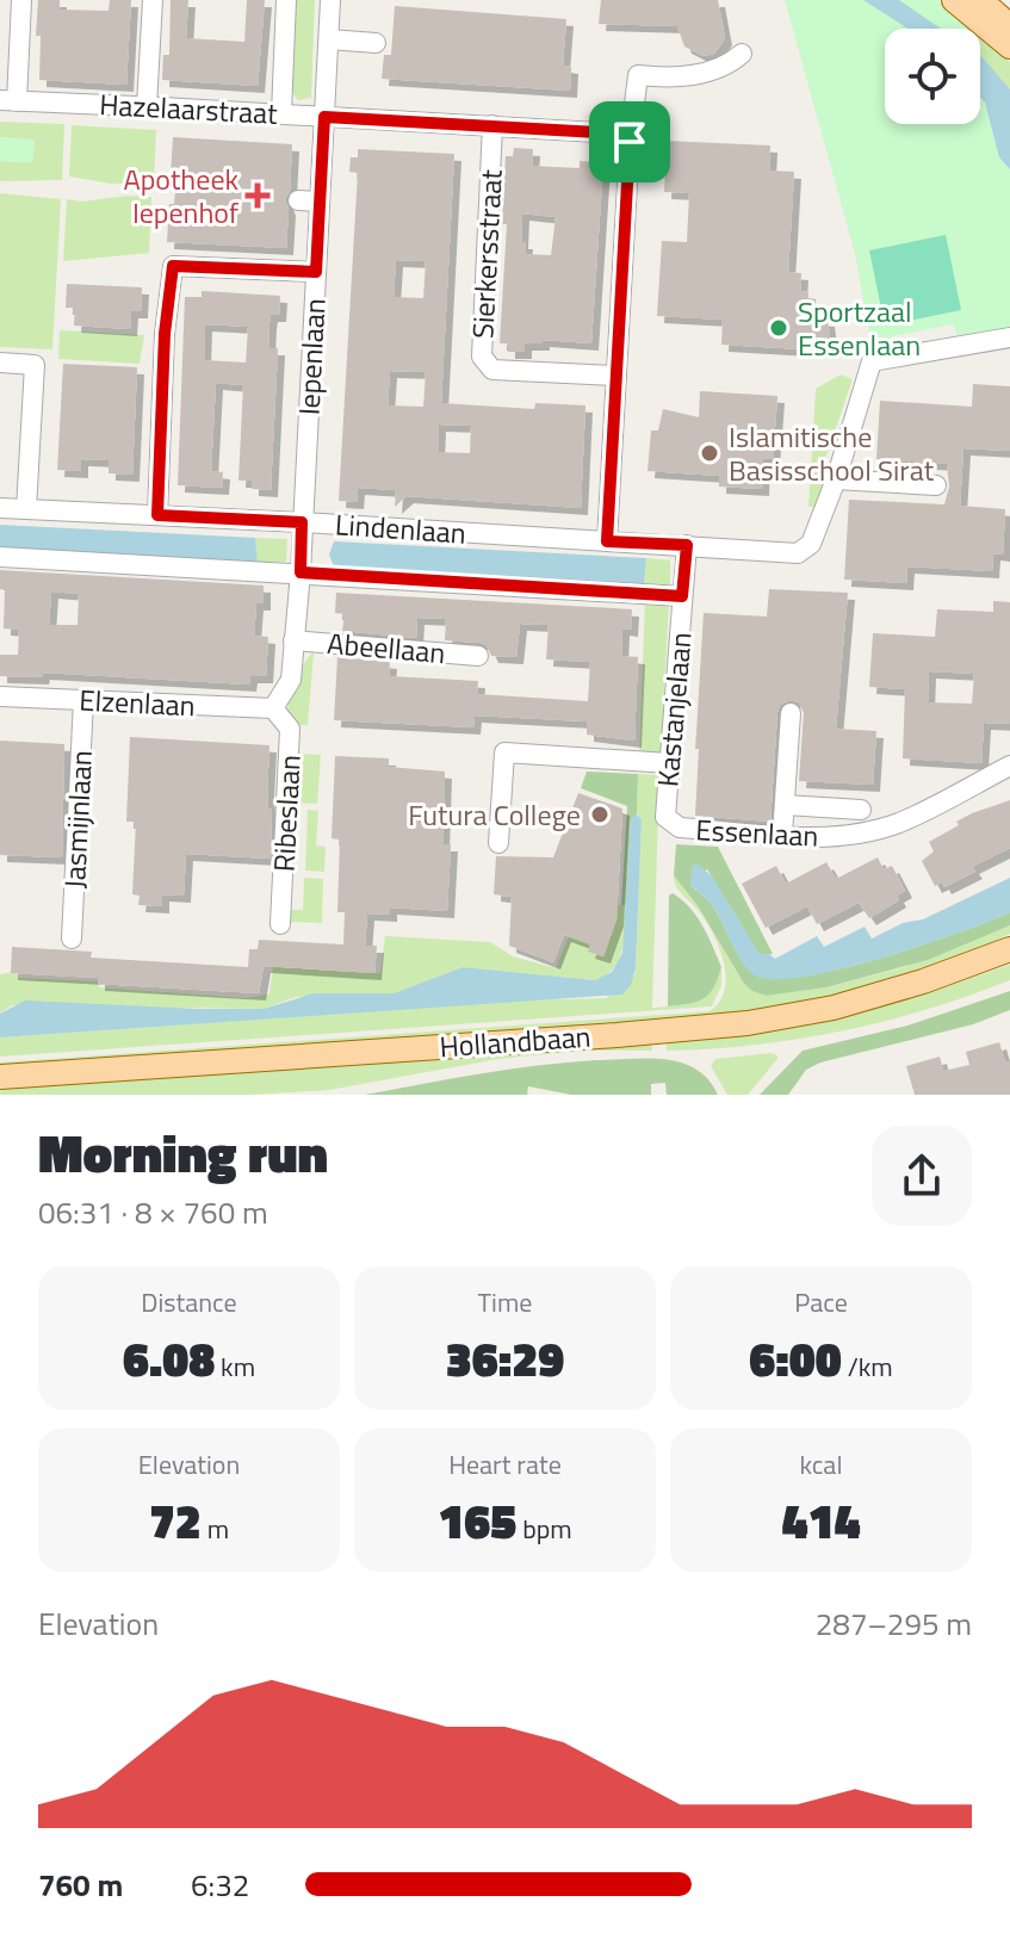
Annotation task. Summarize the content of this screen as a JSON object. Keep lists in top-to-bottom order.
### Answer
{
  "streets": {
    "main road": ["Hollandbaan"],
    "street": [
      "Hazelaarstraat",
      "Sierkersstraat",
      "Iepenlaan",
      "Lindenlaan",
      "Abeellaan",
      "Elzenlaan",
      "Kastanjelaan",
      "Ribeslaan",
      "Jasmijnlaan",
      "Essenlaan"
    ]
  },
  "crossings": [
    ["Hazelaarstraat", "Sierkersstraat"],
    ["Hazelaarstraat", "Iepenlaan"],
    ["Iepenlaan", "Lindenlaan"],
    ["Iepenlaan", "Abeellaan"],
    ["Iepenlaan", "Elzenlaan"],
    ["Iepenlaan", "Ribeslaan"],
    ["Lindenlaan", "Kastanjelaan"],
    ["Elzenlaan", "Ribeslaan"],
    ["Elzenlaan", "Jasmijnlaan"],
    ["Kastanjelaan", "Essenlaan"]
  ],
  "places": {
    "health": ["Apotheek Iepenhof"],
    "other": ["Sportzaal Essenlaan", "Islamitische Basisschool Sirat", "Futura College"]
  },
  "page": {
    "heading": ["Morning run", "06:31 · 8 × 760 m"],
    "stats": [
      ["Distance", "6.08 km"],
      ["Time", "36:29"],
      ["Pace", "6:00 /km"],
      ["Elevation", "72 m"],
      ["Heart rate", "165 bpm"],
      ["kcal", "414"]
    ],
    "chart": ["Elevation", "287–295 m"],
    "list": [
      {
        "name": "760 m",
        "note": "6:32"
      }
    ]
  }
}
